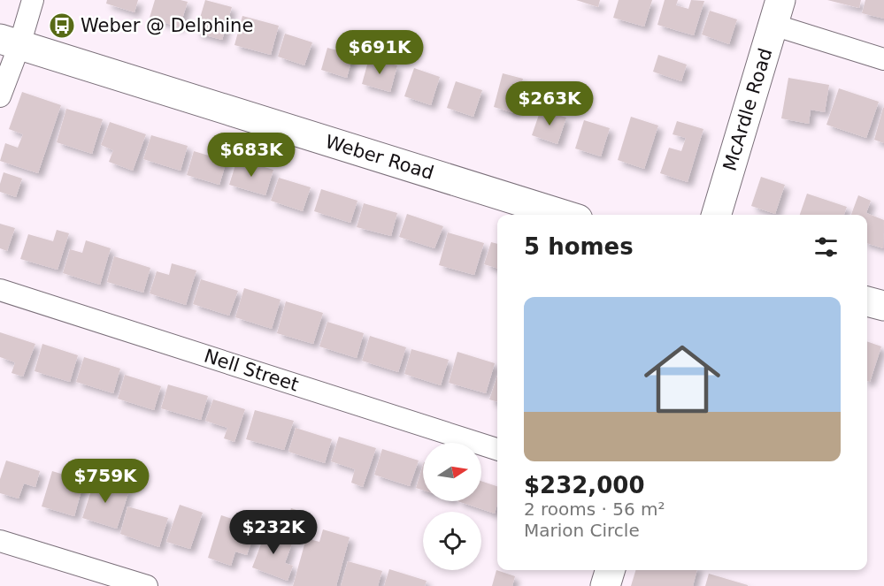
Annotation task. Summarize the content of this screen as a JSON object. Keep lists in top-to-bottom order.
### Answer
{
  "streets": {
    "main road": ["McArdle Road", "Weber Road"],
    "street": ["Nell Street"]
  },
  "places": {
    "bus stop": ["Weber @ Delphine"]
  },
  "north": "right",
  "page": {
    "price": [
      "$691K",
      "$263K",
      "$683K",
      "$759K",
      "$232K"
    ],
    "heading": "5 homes",
    "list": [
      {
        "name": "$232,000",
        "note": "2 rooms · 56 m² · Marion Circle"
      }
    ]
  }
}
